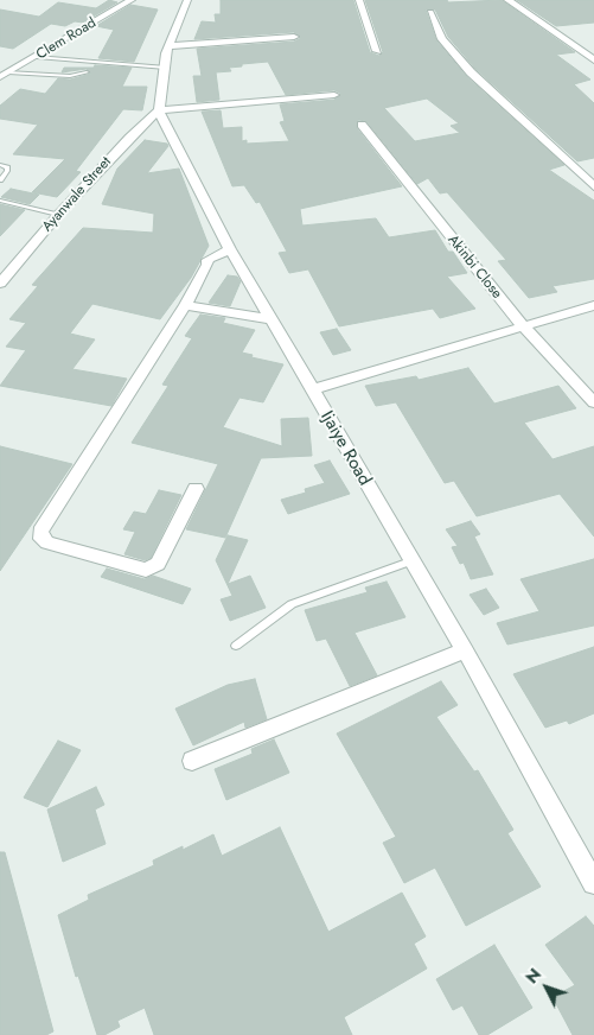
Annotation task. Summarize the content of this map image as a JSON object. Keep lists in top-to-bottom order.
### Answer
{
  "streets": {
    "street": [
      "Clem Road",
      "Ayanwale Street",
      "Akinbi Close",
      "Ijaiye Road"
    ]
  },
  "crossings": [
    ["Ayanwale Street", "Ijaiye Road"]
  ],
  "north": "top left"
}
